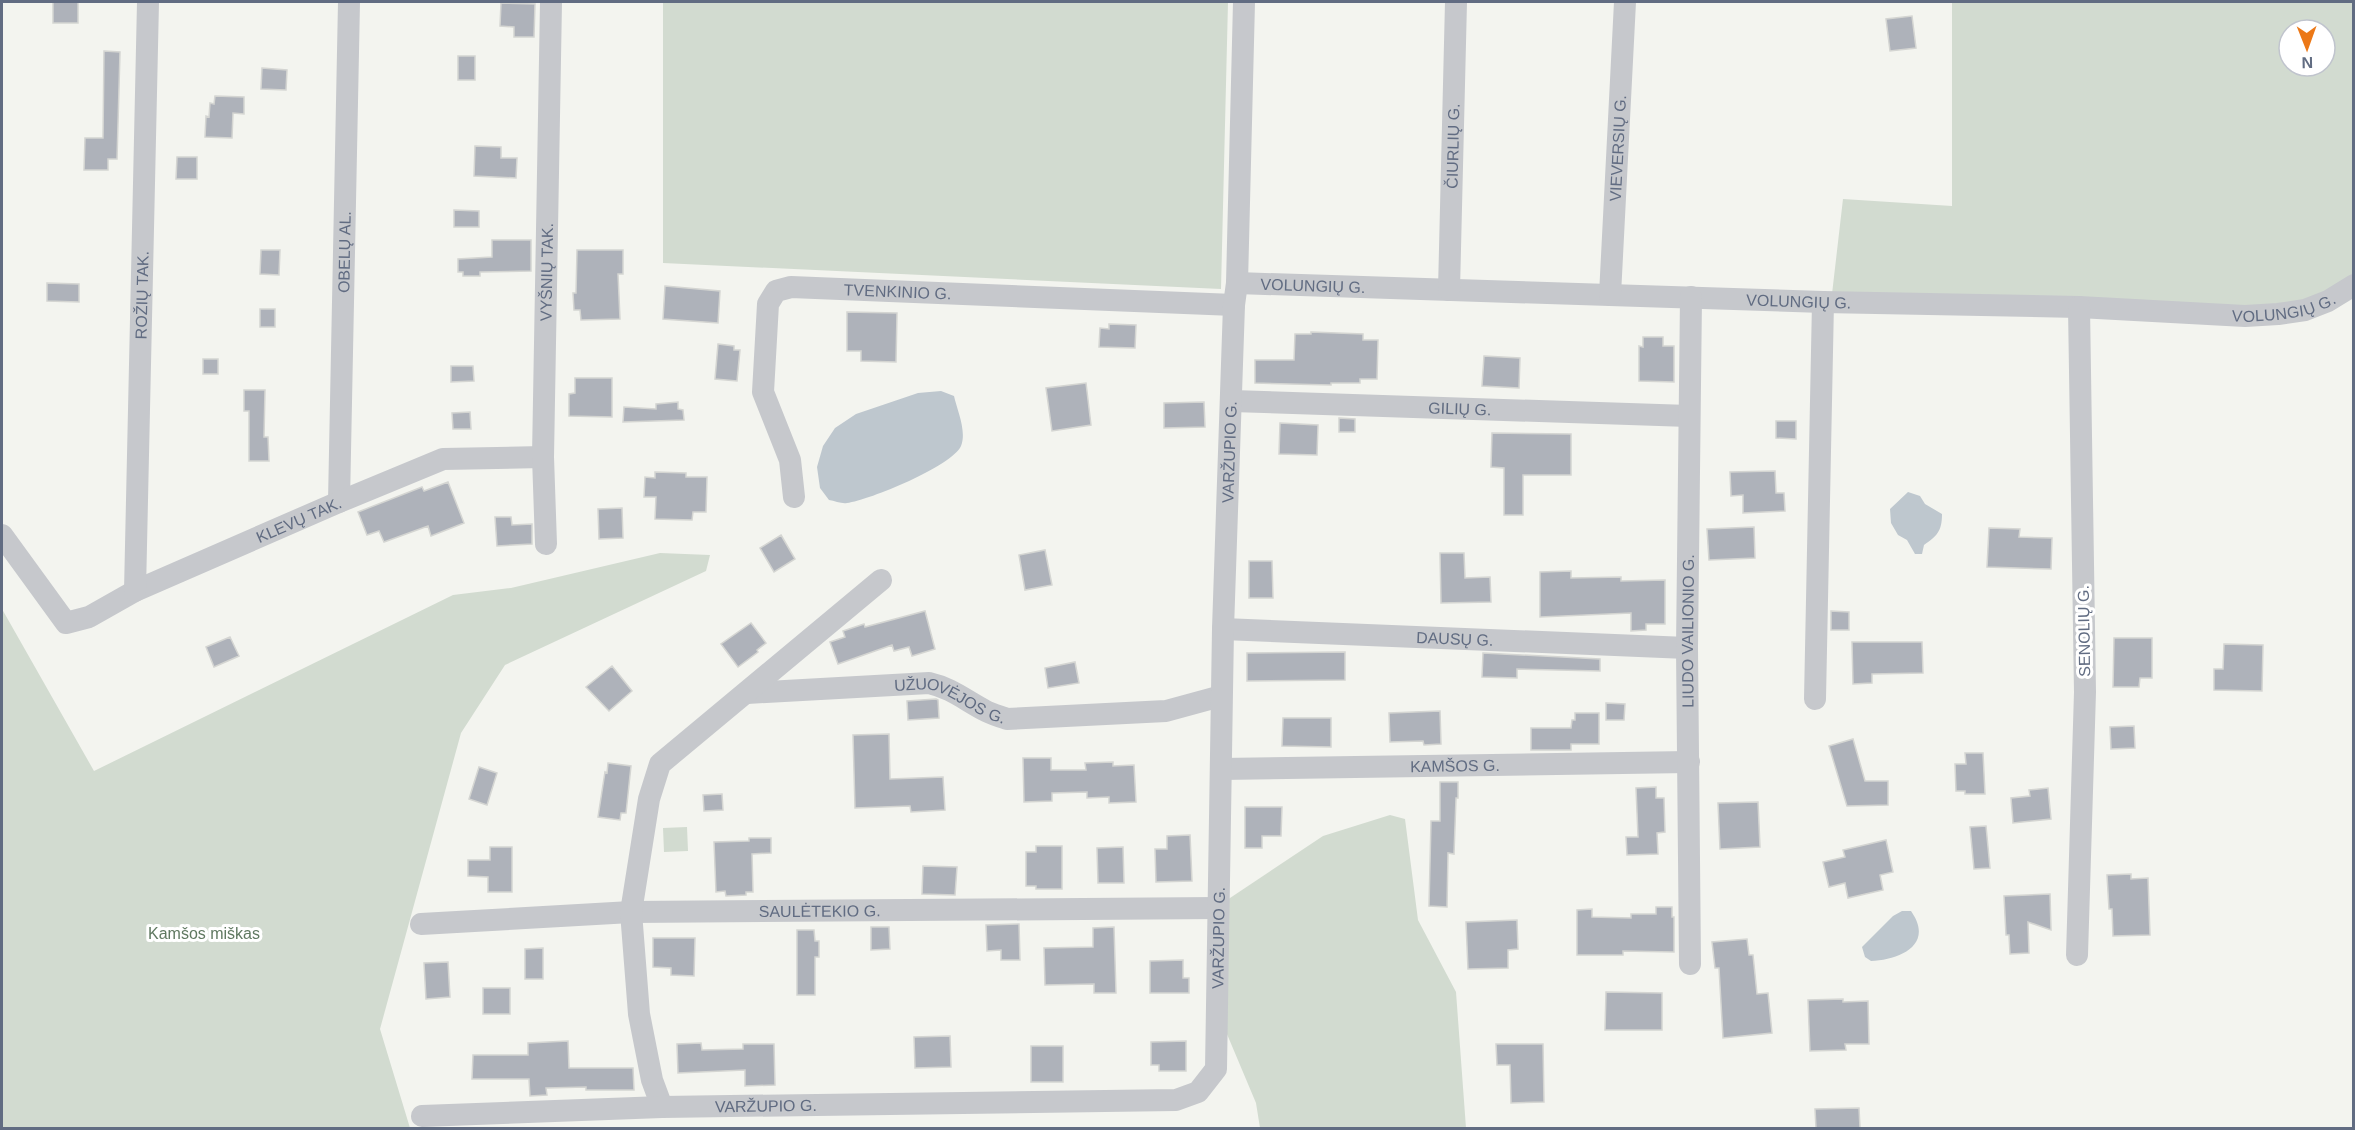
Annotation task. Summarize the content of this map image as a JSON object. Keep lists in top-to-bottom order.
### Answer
{
  "streets": {
    "street": [
      "ČIURLIŲ G.",
      "VIEVERSIŲ G.",
      "OBELŲ AL.",
      "VYŠNIŲ TAK.",
      "VOLUNGIŲ G.",
      "TVENKINIO G.",
      "ROŽIŲ TAK.",
      "GILIŲ G.",
      "VARŽUPIO G.",
      "KLEVŲ TAK.",
      "LIUDO VAILIONIO G.",
      "SENOLIŲ G.",
      "DAUSŲ G.",
      "UŽUOVĖJOS G.",
      "KAMŠOS G.",
      "SAULĖTEKIO G."
    ]
  },
  "crossings": [
    ["ČIURLIŲ G.", "VOLUNGIŲ G."],
    ["VIEVERSIŲ G.", "VOLUNGIŲ G."],
    ["OBELŲ AL.", "KLEVŲ TAK."],
    ["VYŠNIŲ TAK.", "KLEVŲ TAK."],
    ["VOLUNGIŲ G.", "TVENKINIO G."],
    ["VOLUNGIŲ G.", "VARŽUPIO G."],
    ["VOLUNGIŲ G.", "LIUDO VAILIONIO G."],
    ["VOLUNGIŲ G.", "SENOLIŲ G."],
    ["TVENKINIO G.", "VARŽUPIO G."],
    ["ROŽIŲ TAK.", "KLEVŲ TAK."],
    ["GILIŲ G.", "VARŽUPIO G."],
    ["GILIŲ G.", "LIUDO VAILIONIO G."],
    ["VARŽUPIO G.", "DAUSŲ G."],
    ["VARŽUPIO G.", "UŽUOVĖJOS G."],
    ["VARŽUPIO G.", "KAMŠOS G."],
    ["VARŽUPIO G.", "SAULĖTEKIO G."],
    ["LIUDO VAILIONIO G.", "DAUSŲ G."],
    ["LIUDO VAILIONIO G.", "KAMŠOS G."]
  ],
  "parks": ["Kamšos miškas"],
  "north": "bottom"
}
